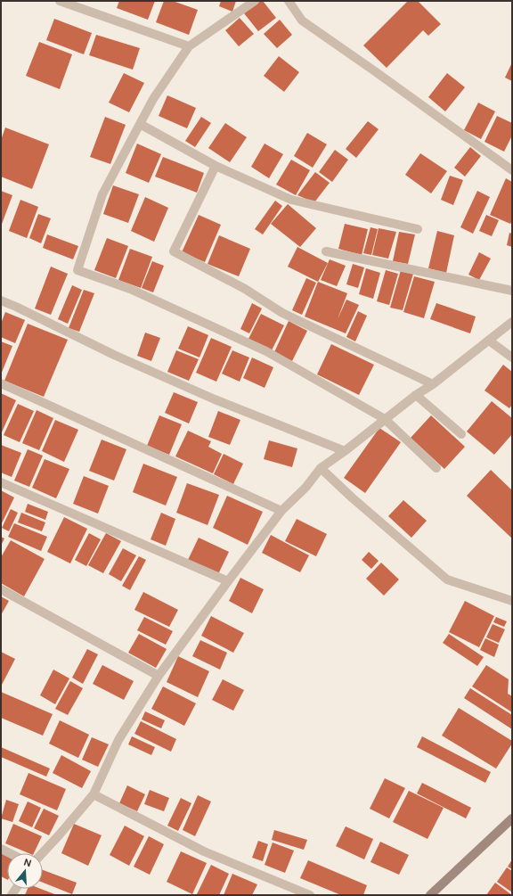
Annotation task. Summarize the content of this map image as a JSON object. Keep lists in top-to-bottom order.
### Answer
{
  "north": "top"
}
